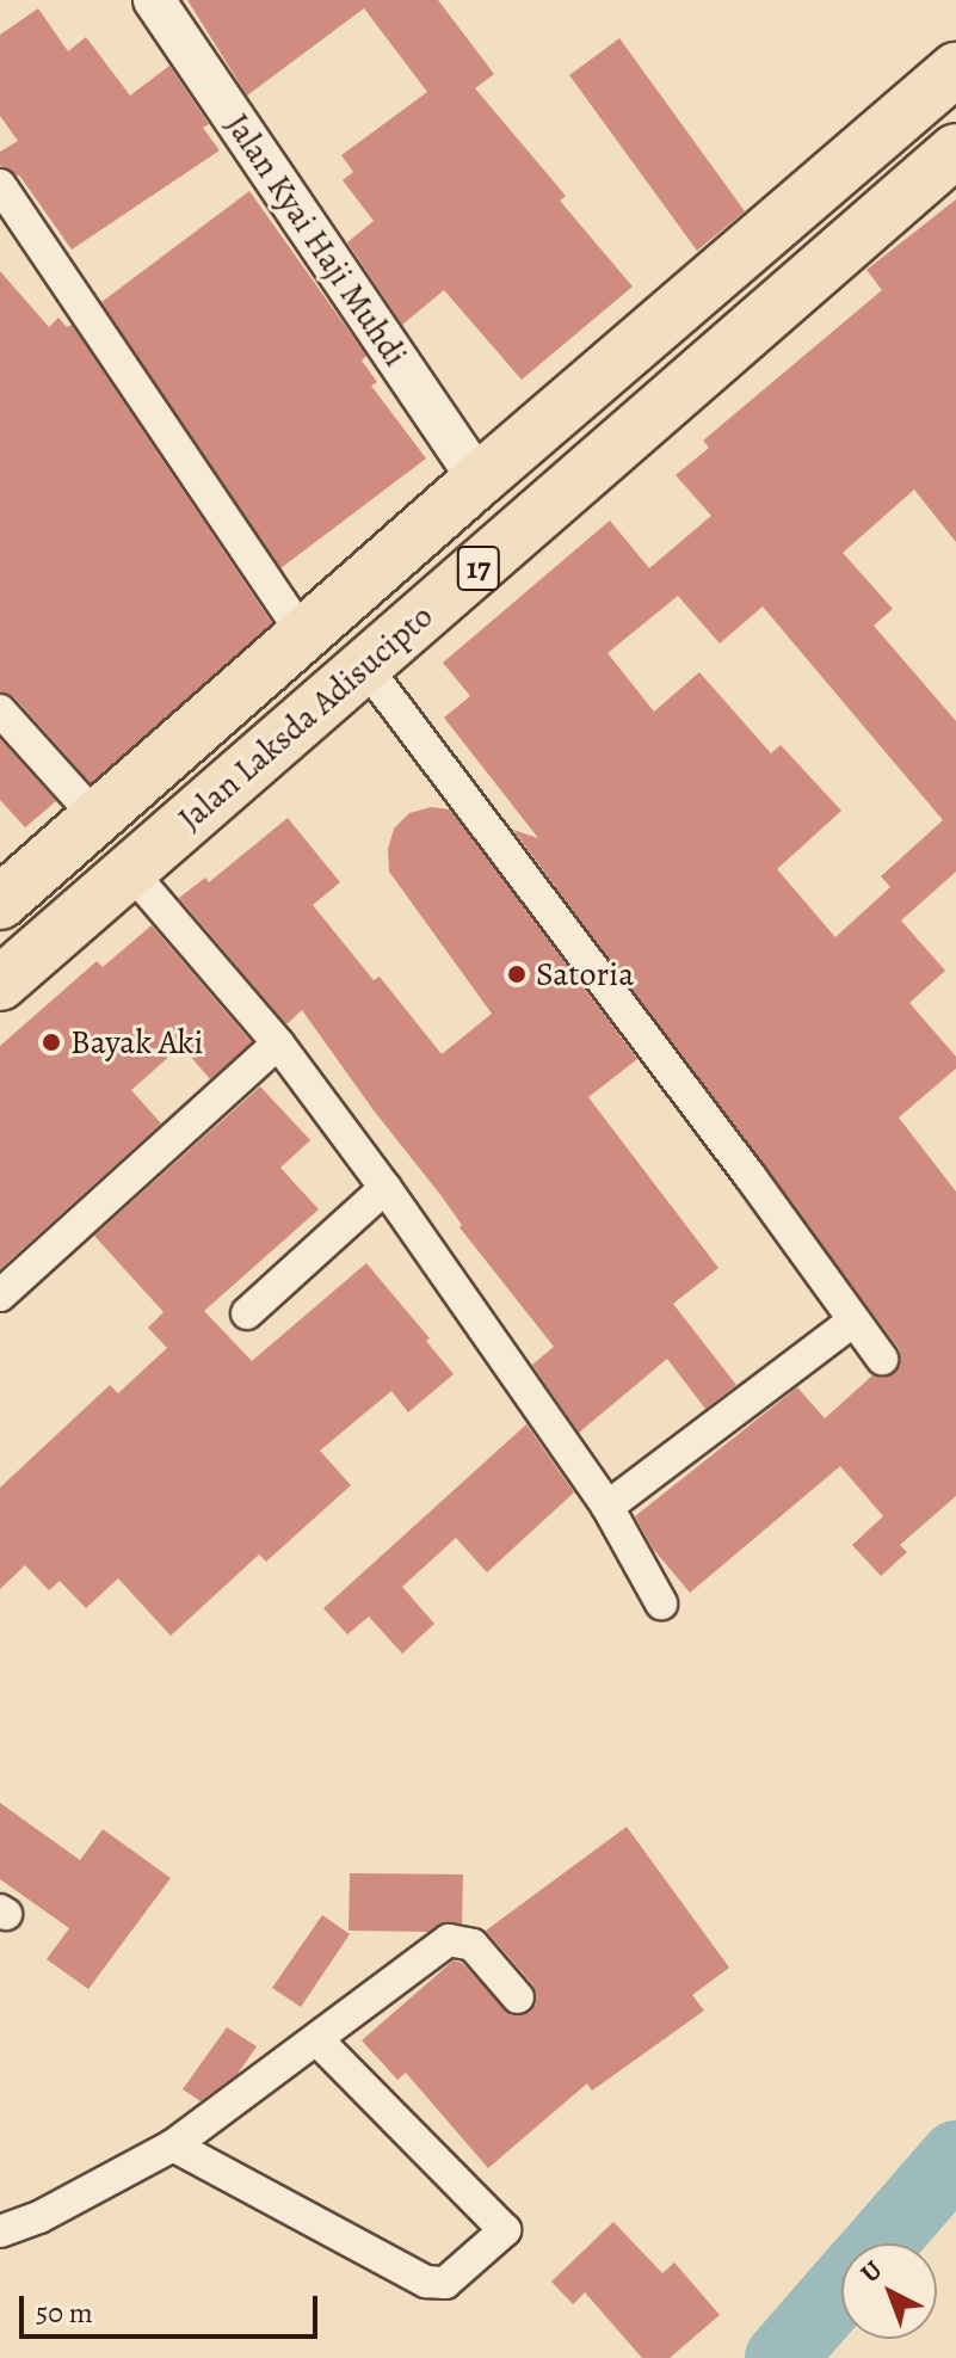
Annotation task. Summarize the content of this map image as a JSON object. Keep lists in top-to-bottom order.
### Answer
{
  "streets": {
    "highway": ["17", "Jalan Laksda Adisucipto"],
    "street": ["Jalan Kyai Haji Muhdi"]
  },
  "crossings": [
    ["Jalan Kyai Haji Muhdi", "Jalan Laksda Adisucipto"]
  ],
  "places": ["Satoria", "Bayak Aki"],
  "scale_bar": "50 m",
  "north": "top left"
}
